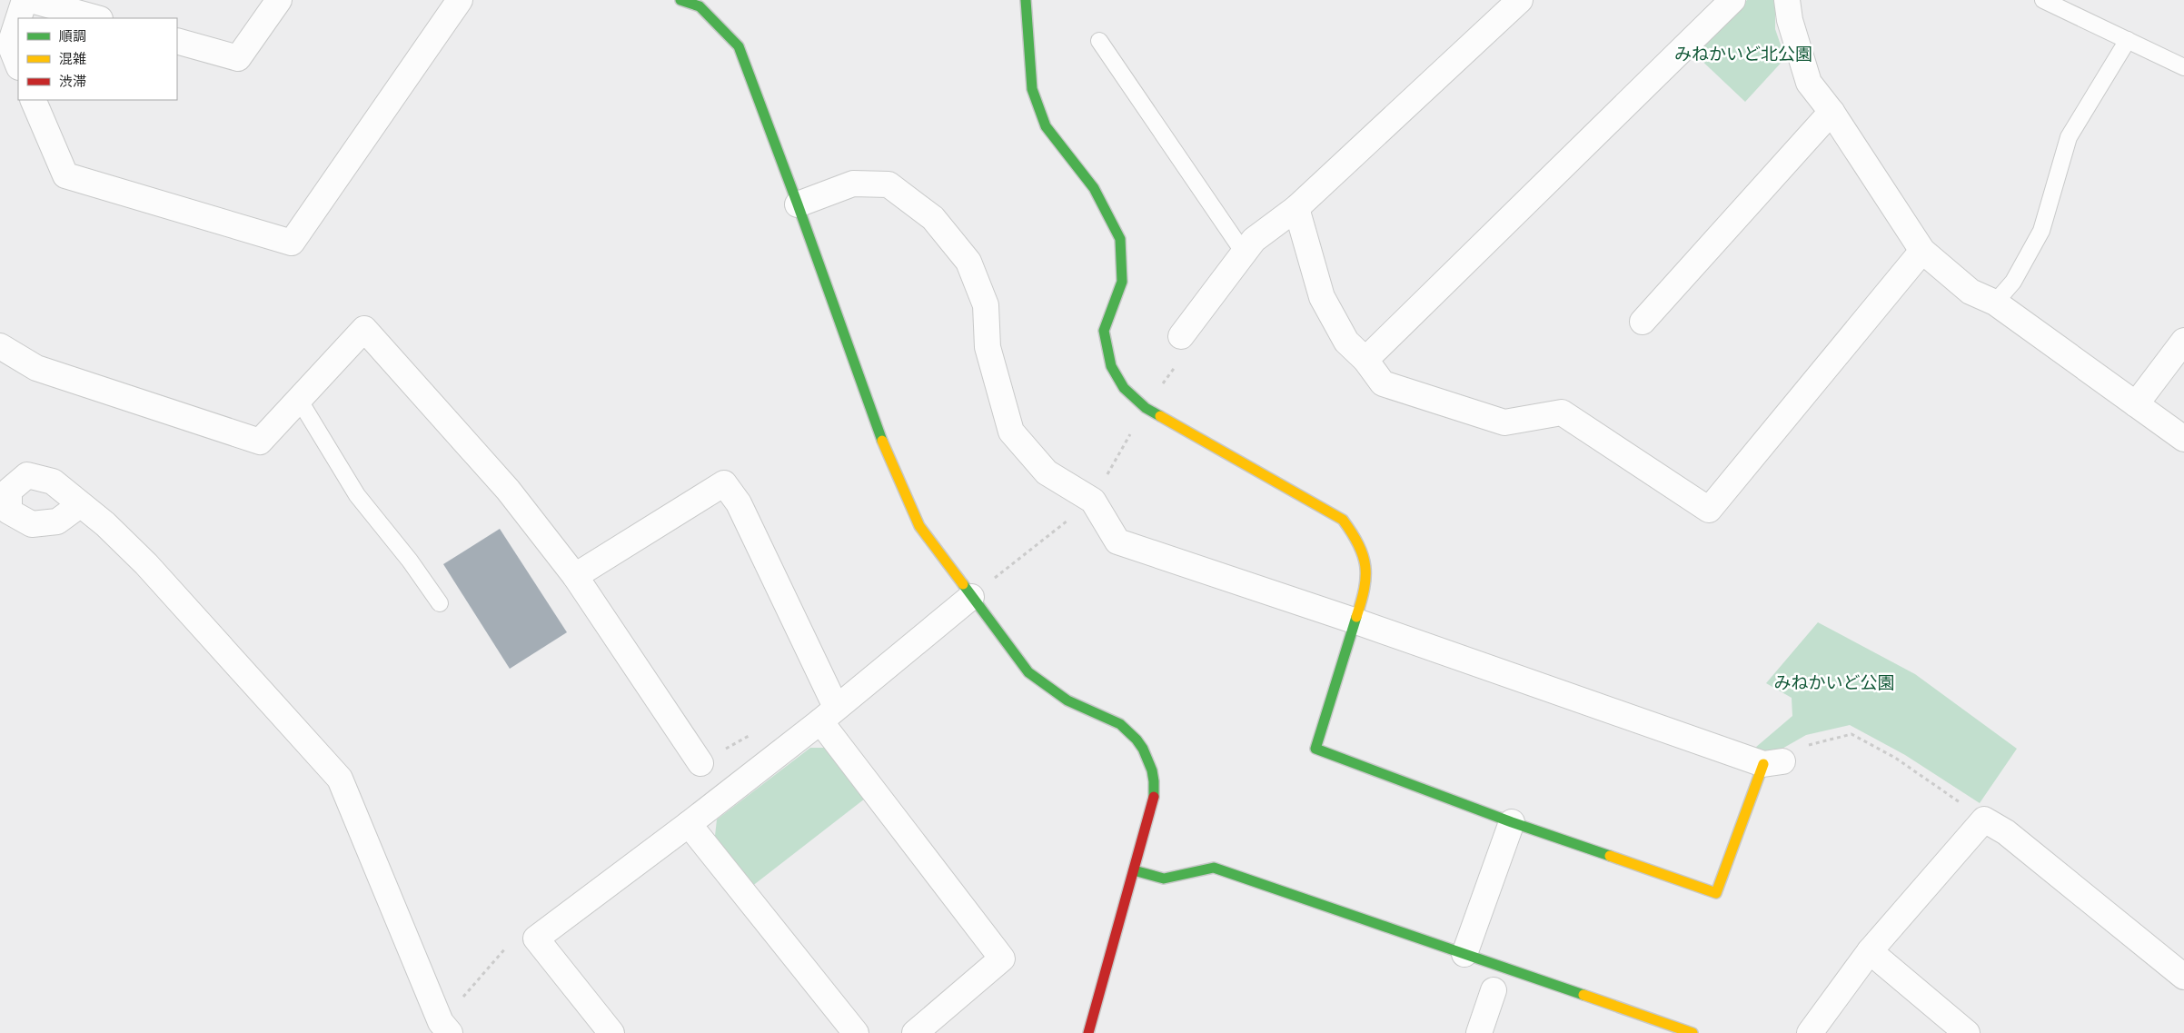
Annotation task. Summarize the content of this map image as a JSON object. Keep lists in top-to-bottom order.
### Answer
{
  "parks": ["みねかいど北公園", "みねかいど公園"],
  "legend": ["順調", "混雑", "渋滞"]
}
